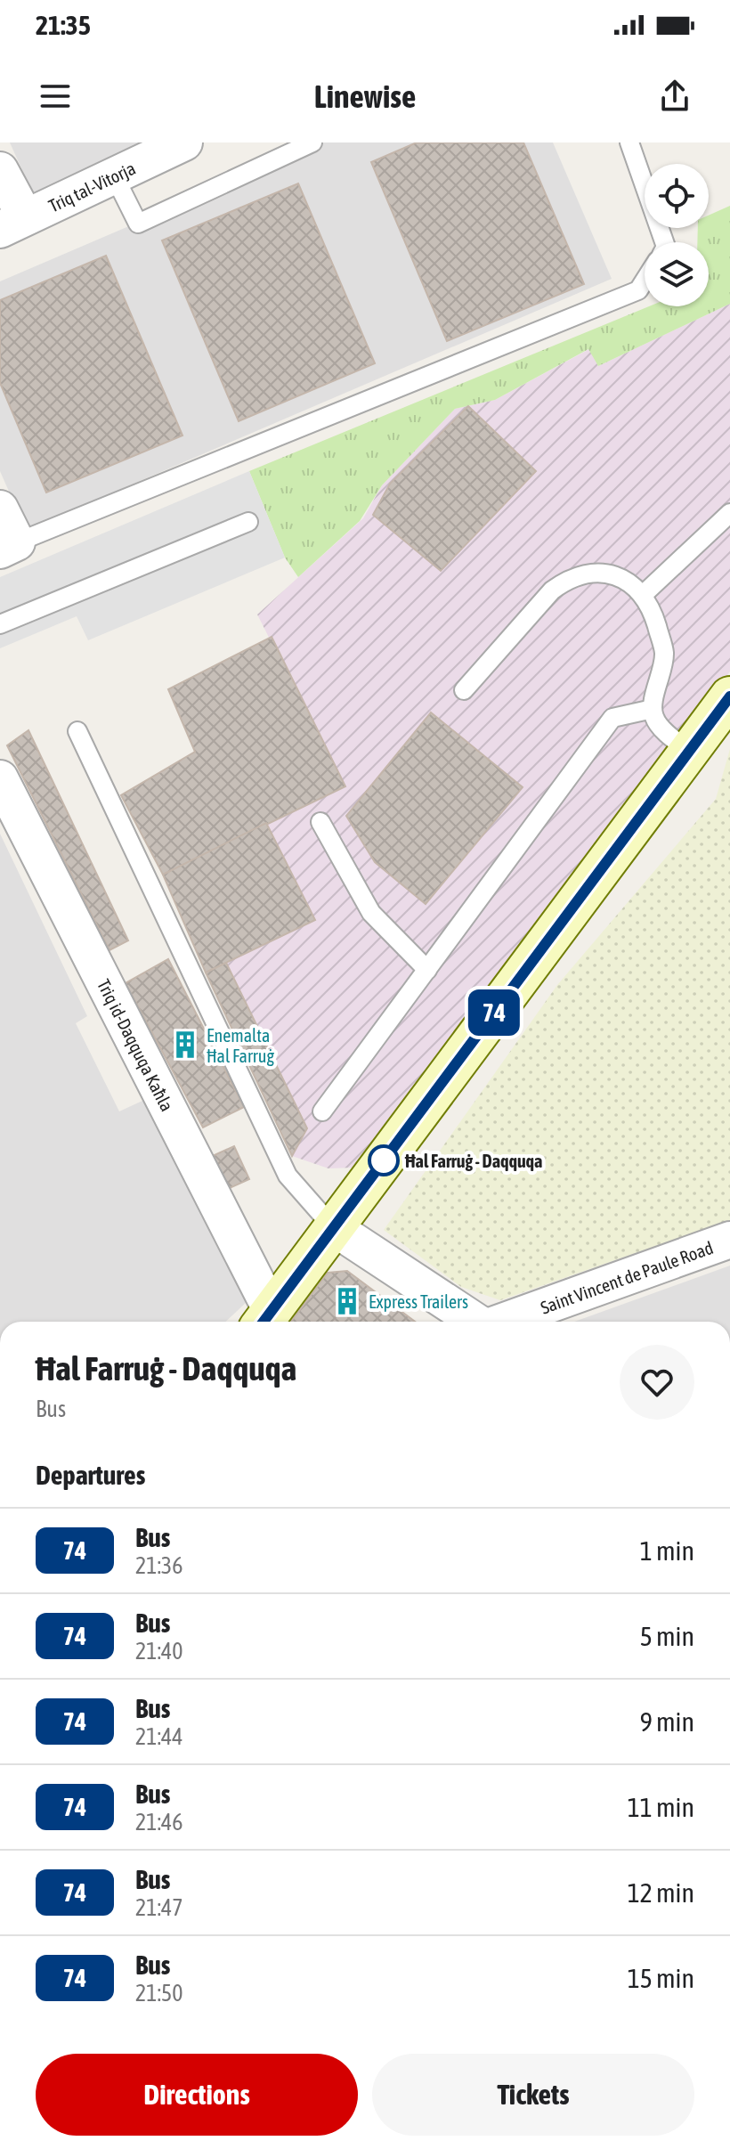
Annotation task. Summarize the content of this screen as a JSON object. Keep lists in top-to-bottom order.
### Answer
{
  "streets": {
    "street": ["Triq tal-Vitorja", "Triq id-Daqquqa Kaħla", "Saint Vincent de Paule Road"]
  },
  "places": {
    "building": ["Enemalta Ħal Farruġ", "Express Trailers"],
    "other": ["Ħal Farruġ - Daqquqa"]
  },
  "lines": ["bus line 74"],
  "page": {
    "status": "21:35",
    "header": "Linewise",
    "on_map": "74",
    "heading": [
      ["Ħal Farruġ - Daqquqa", "Bus"],
      "Departures"
    ],
    "list": [
      {
        "mark": "74",
        "name": "Bus",
        "note": "21:36",
        "value": "1 min"
      },
      {
        "mark": "74",
        "name": "Bus",
        "note": "21:40",
        "value": "5 min"
      },
      {
        "mark": "74",
        "name": "Bus",
        "note": "21:44",
        "value": "9 min"
      },
      {
        "mark": "74",
        "name": "Bus",
        "note": "21:46",
        "value": "11 min"
      },
      {
        "mark": "74",
        "name": "Bus",
        "note": "21:47",
        "value": "12 min"
      },
      {
        "mark": "74",
        "name": "Bus",
        "note": "21:50",
        "value": "15 min"
      }
    ],
    "buttons": ["Directions", "Tickets"]
  }
}
